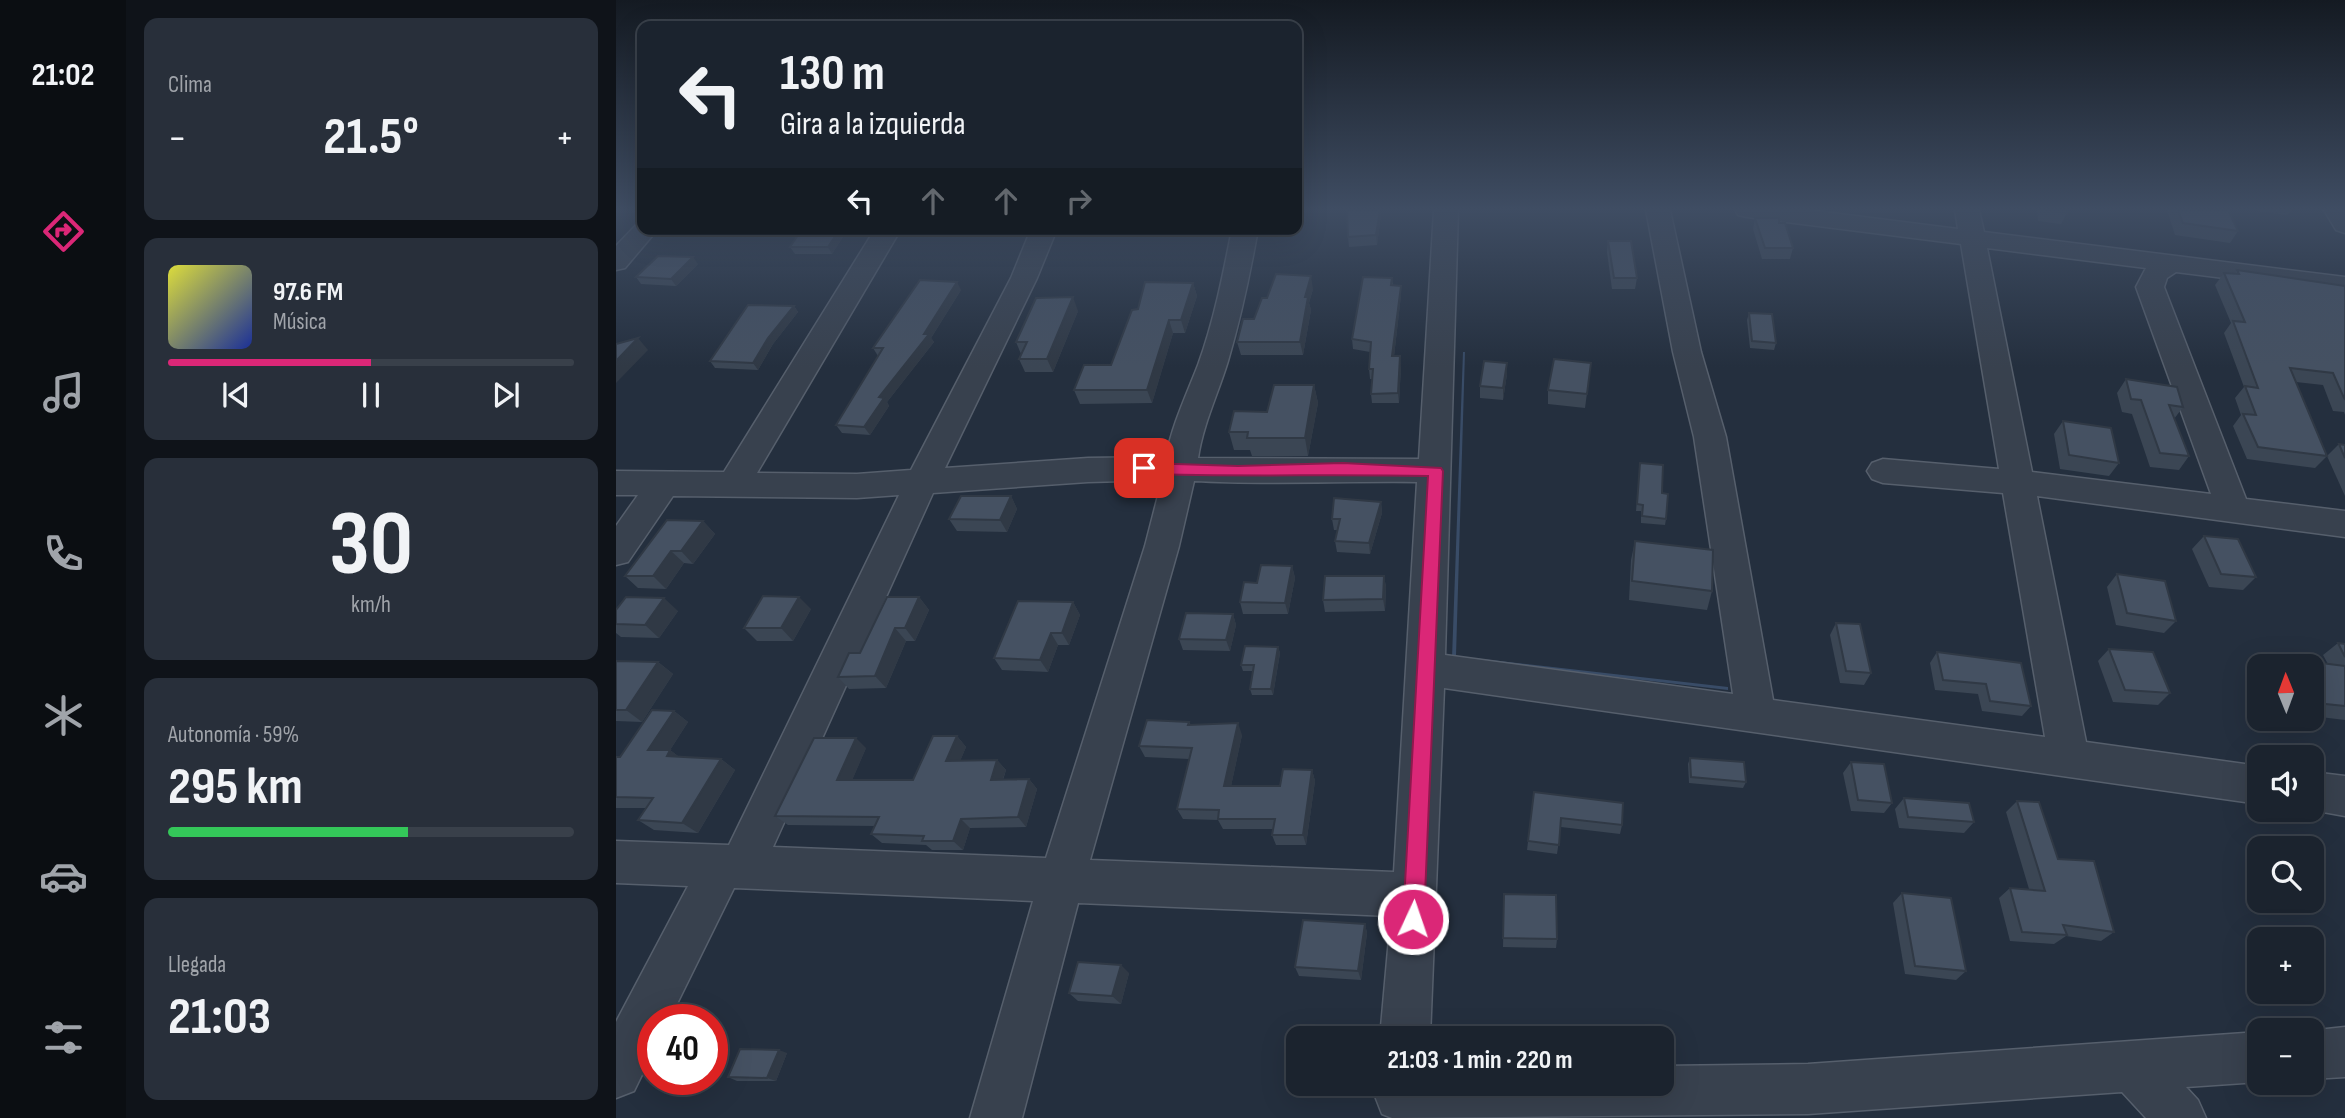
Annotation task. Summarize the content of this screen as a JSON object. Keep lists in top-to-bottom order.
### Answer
{
  "north": "top",
  "page": {
    "tabs": "21:02",
    "tile": [
      "Clima",
      ["30", "km/h"],
      ["Autonomía · 59%", "295 km"],
      ["Llegada", "21:03"]
    ],
    "turn": ["130 m", "Gira a la izquierda"],
    "heat": ["−", "21.5°", "+"],
    "song": ["97.6 FM", "Música"],
    "map_buttons": ["+", "−"],
    "limit": "40",
    "trip": "21:03 · 1 min · 220 m"
  }
}
